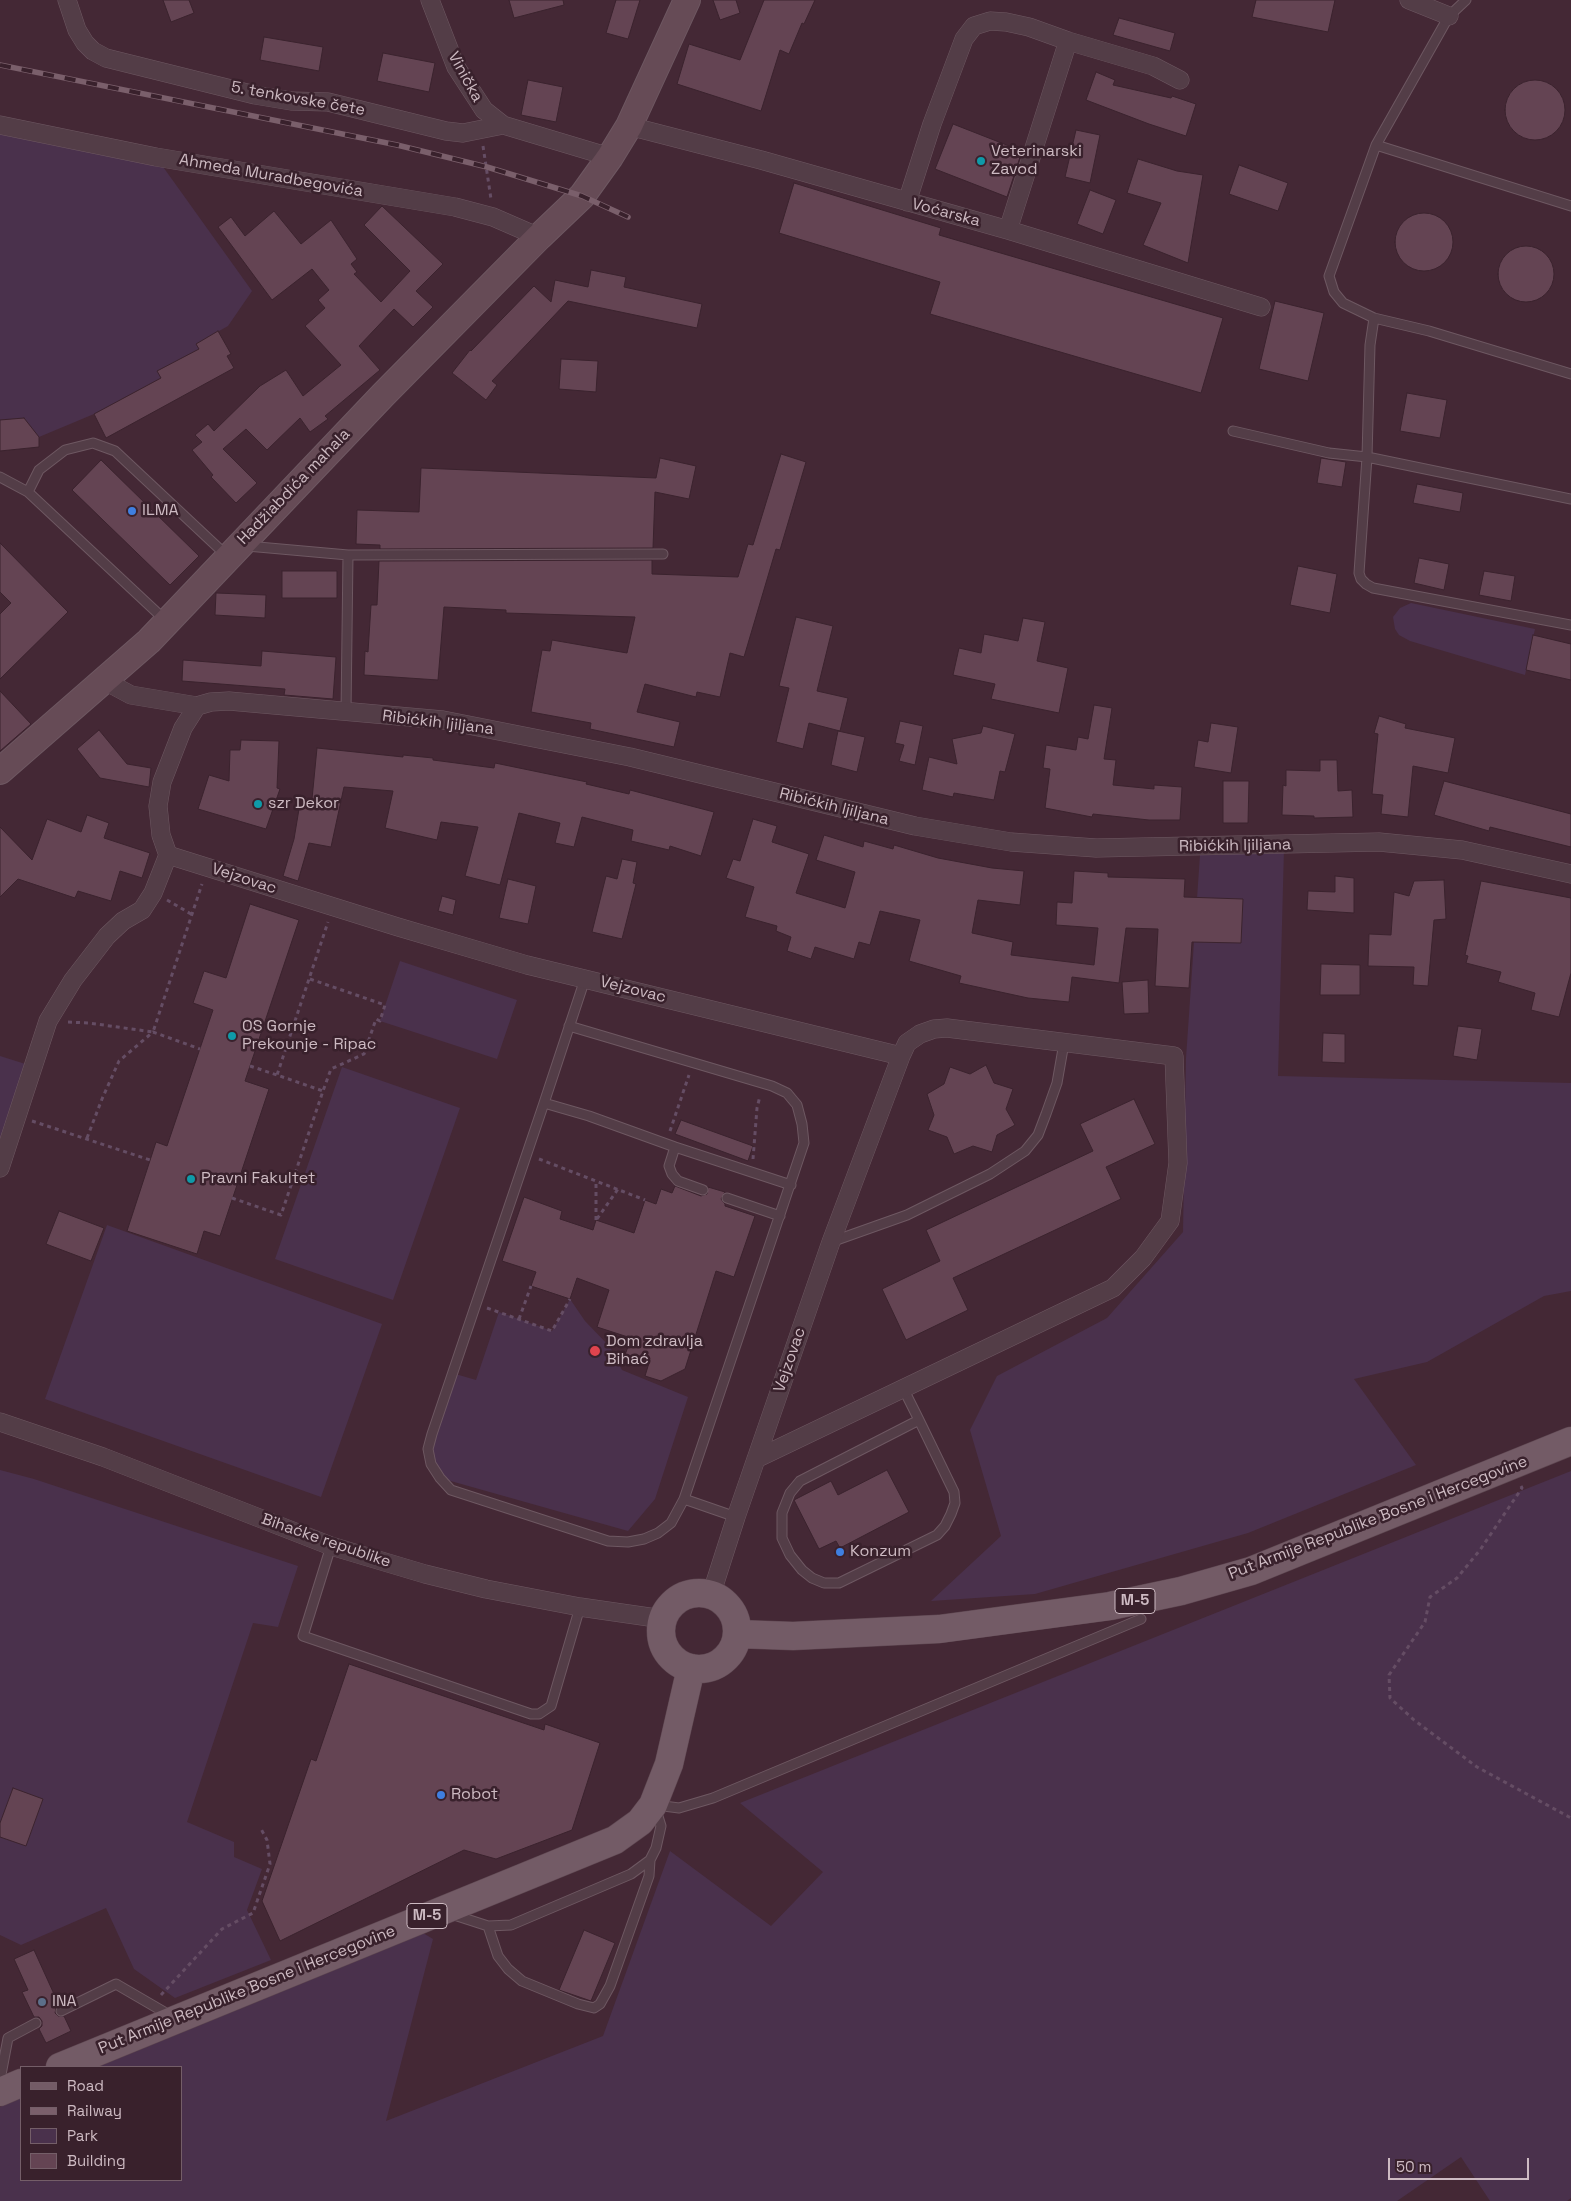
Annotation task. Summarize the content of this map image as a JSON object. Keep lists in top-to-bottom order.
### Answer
{
  "streets": {
    "main road": ["Put Armije Republike Bosne i Hercegovine", "M-5"],
    "street": [
      "Vinička",
      "5. tenkovske čete",
      "Ahmeda Muradbegovića",
      "Voćarska",
      "Hadžiabdića mahala",
      "Ribićkih ljiljana",
      "Vejzovac",
      "Bihaćke republike"
    ]
  },
  "crossings": [
    ["Vinička", "5. tenkovske čete"],
    ["Vinička", "Hadžiabdića mahala"],
    ["Ahmeda Muradbegovića", "Hadžiabdića mahala"],
    ["Voćarska", "Hadžiabdića mahala"],
    ["Hadžiabdića mahala", "Ribićkih ljiljana"],
    ["Vejzovac", "Put Armije Republike Bosne i Hercegovine"],
    ["Vejzovac", "Bihaćke republike"],
    ["Put Armije Republike Bosne i Hercegovine", "Bihaćke republike"]
  ],
  "places": [
    "Veterinarski Zavod",
    "ILMA",
    "szr Dekor",
    "OS Gornje Prekounje - Ripac",
    "Pravni Fakultet",
    "Dom zdravlja Bihać",
    "Konzum",
    "Robot",
    "INA"
  ],
  "legend": [
    "Road",
    "Railway",
    "Park",
    "Building"
  ],
  "scale_bar": "50 m"
}
